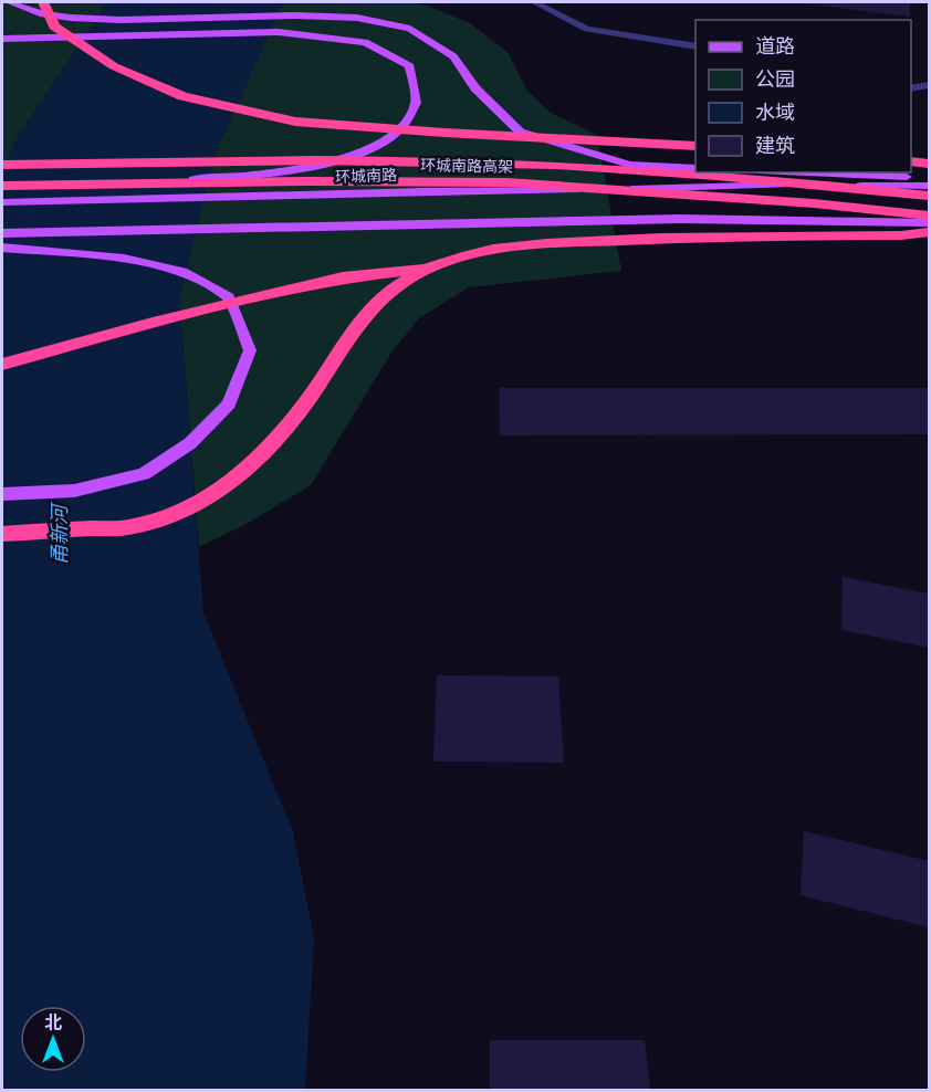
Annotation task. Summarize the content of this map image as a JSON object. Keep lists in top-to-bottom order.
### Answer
{
  "streets": {
    "highway": ["环城南路高架"],
    "main road": ["环城南路"]
  },
  "water": ["甬新河"],
  "legend": [
    "道路",
    "公园",
    "水域",
    "建筑"
  ],
  "north": "top"
}
